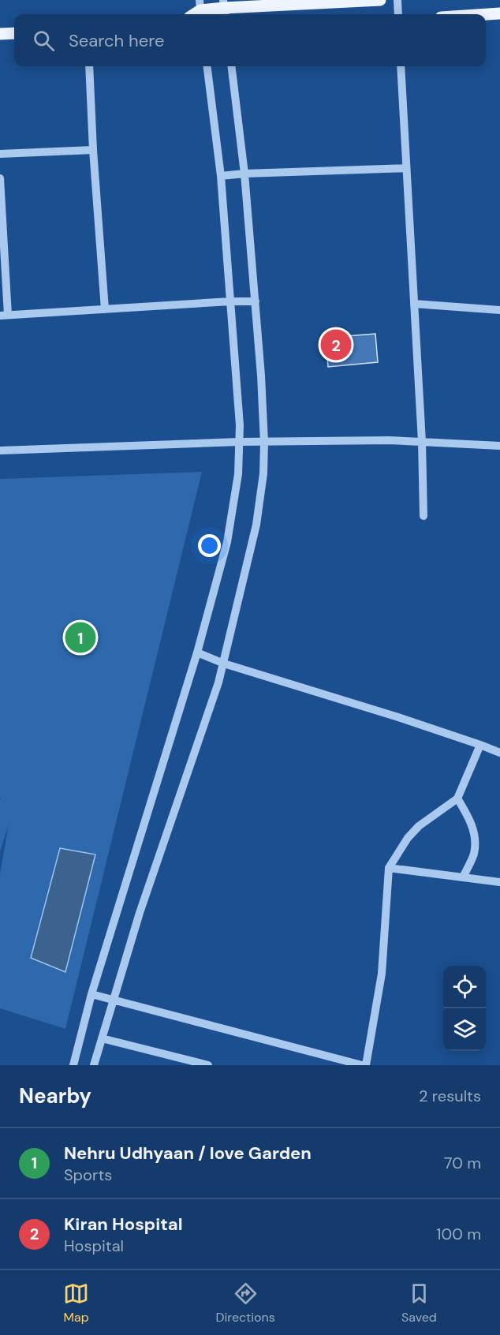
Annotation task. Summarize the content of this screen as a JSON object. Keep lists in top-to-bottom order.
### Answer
{
  "page": {
    "search": "Search here",
    "pins": ["2", "1"],
    "heading": ["Nearby", "2 results"],
    "list": [
      {
        "mark": "1",
        "name": "Nehru Udhyaan / love Garden",
        "note": "Sports",
        "value": "70 m"
      },
      {
        "mark": "2",
        "name": "Kiran Hospital",
        "note": "Hospital",
        "value": "100 m"
      }
    ],
    "nav": ["Map", "Directions", "Saved"]
  }
}
